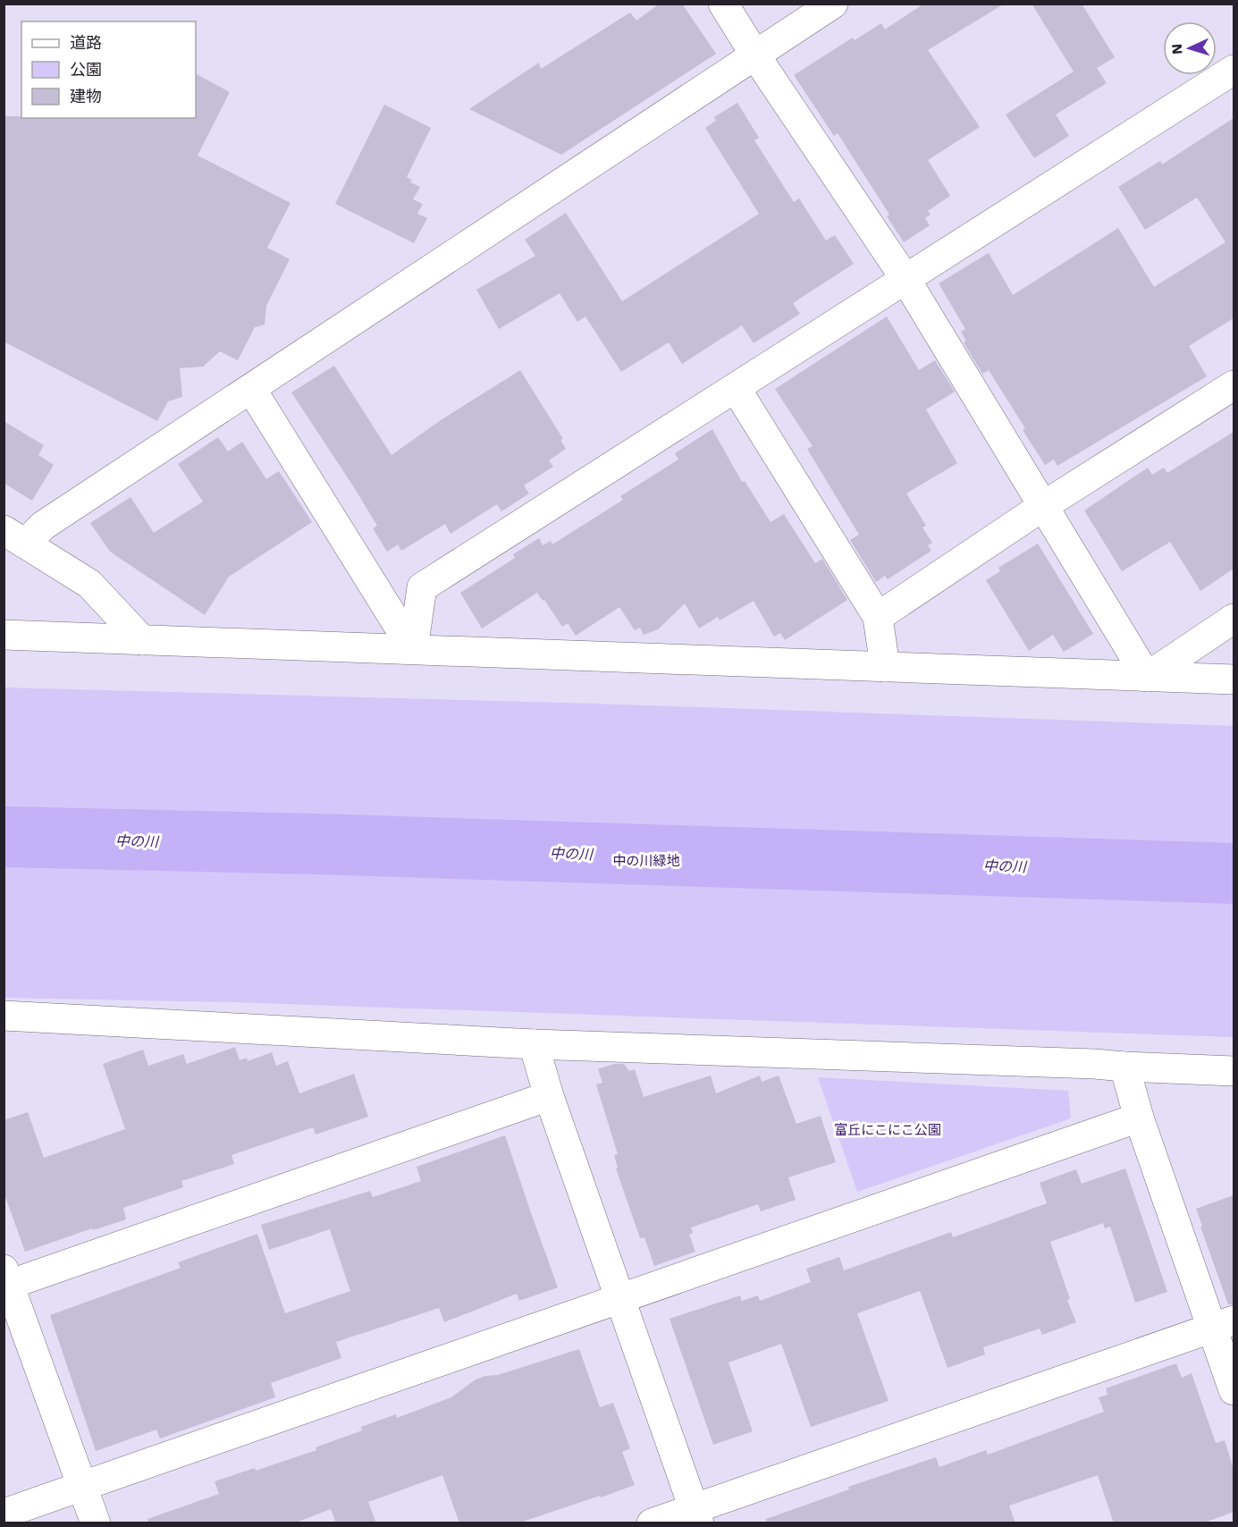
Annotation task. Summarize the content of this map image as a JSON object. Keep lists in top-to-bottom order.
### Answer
{
  "water": ["中の川"],
  "parks": ["中の川緑地", "富丘にこにこ公園"],
  "legend": ["道路", "公園", "建物"],
  "north": "left"
}
